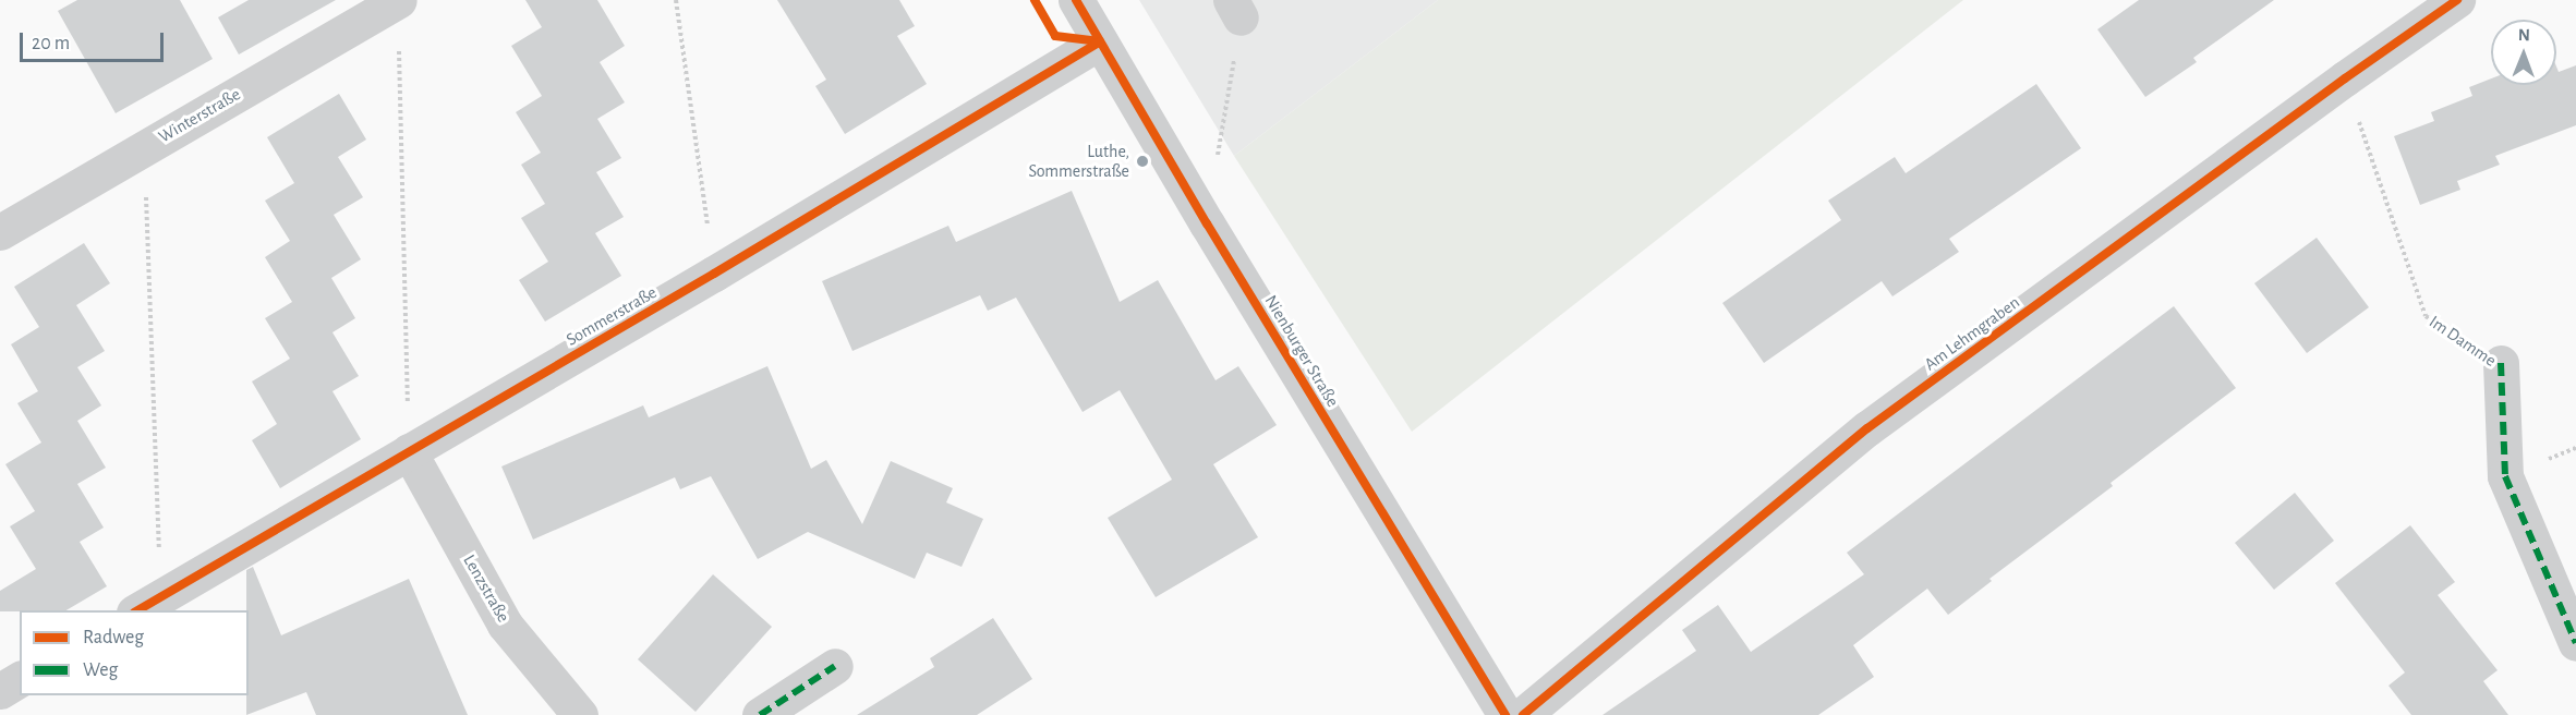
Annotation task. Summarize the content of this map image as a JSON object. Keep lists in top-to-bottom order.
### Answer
{
  "streets": {
    "street": [
      "Winterstraße",
      "Sommerstraße",
      "Am Lehmgraben",
      "Im Damme",
      "Nienburger Straße",
      "Lenzstraße"
    ]
  },
  "crossings": [
    ["Sommerstraße", "Nienburger Straße"],
    ["Sommerstraße", "Lenzstraße"],
    ["Am Lehmgraben", "Im Damme"]
  ],
  "places": ["Luthe, Sommerstraße"],
  "legend": ["Radweg", "Weg"],
  "scale_bar": "20 m",
  "north": "top"
}
